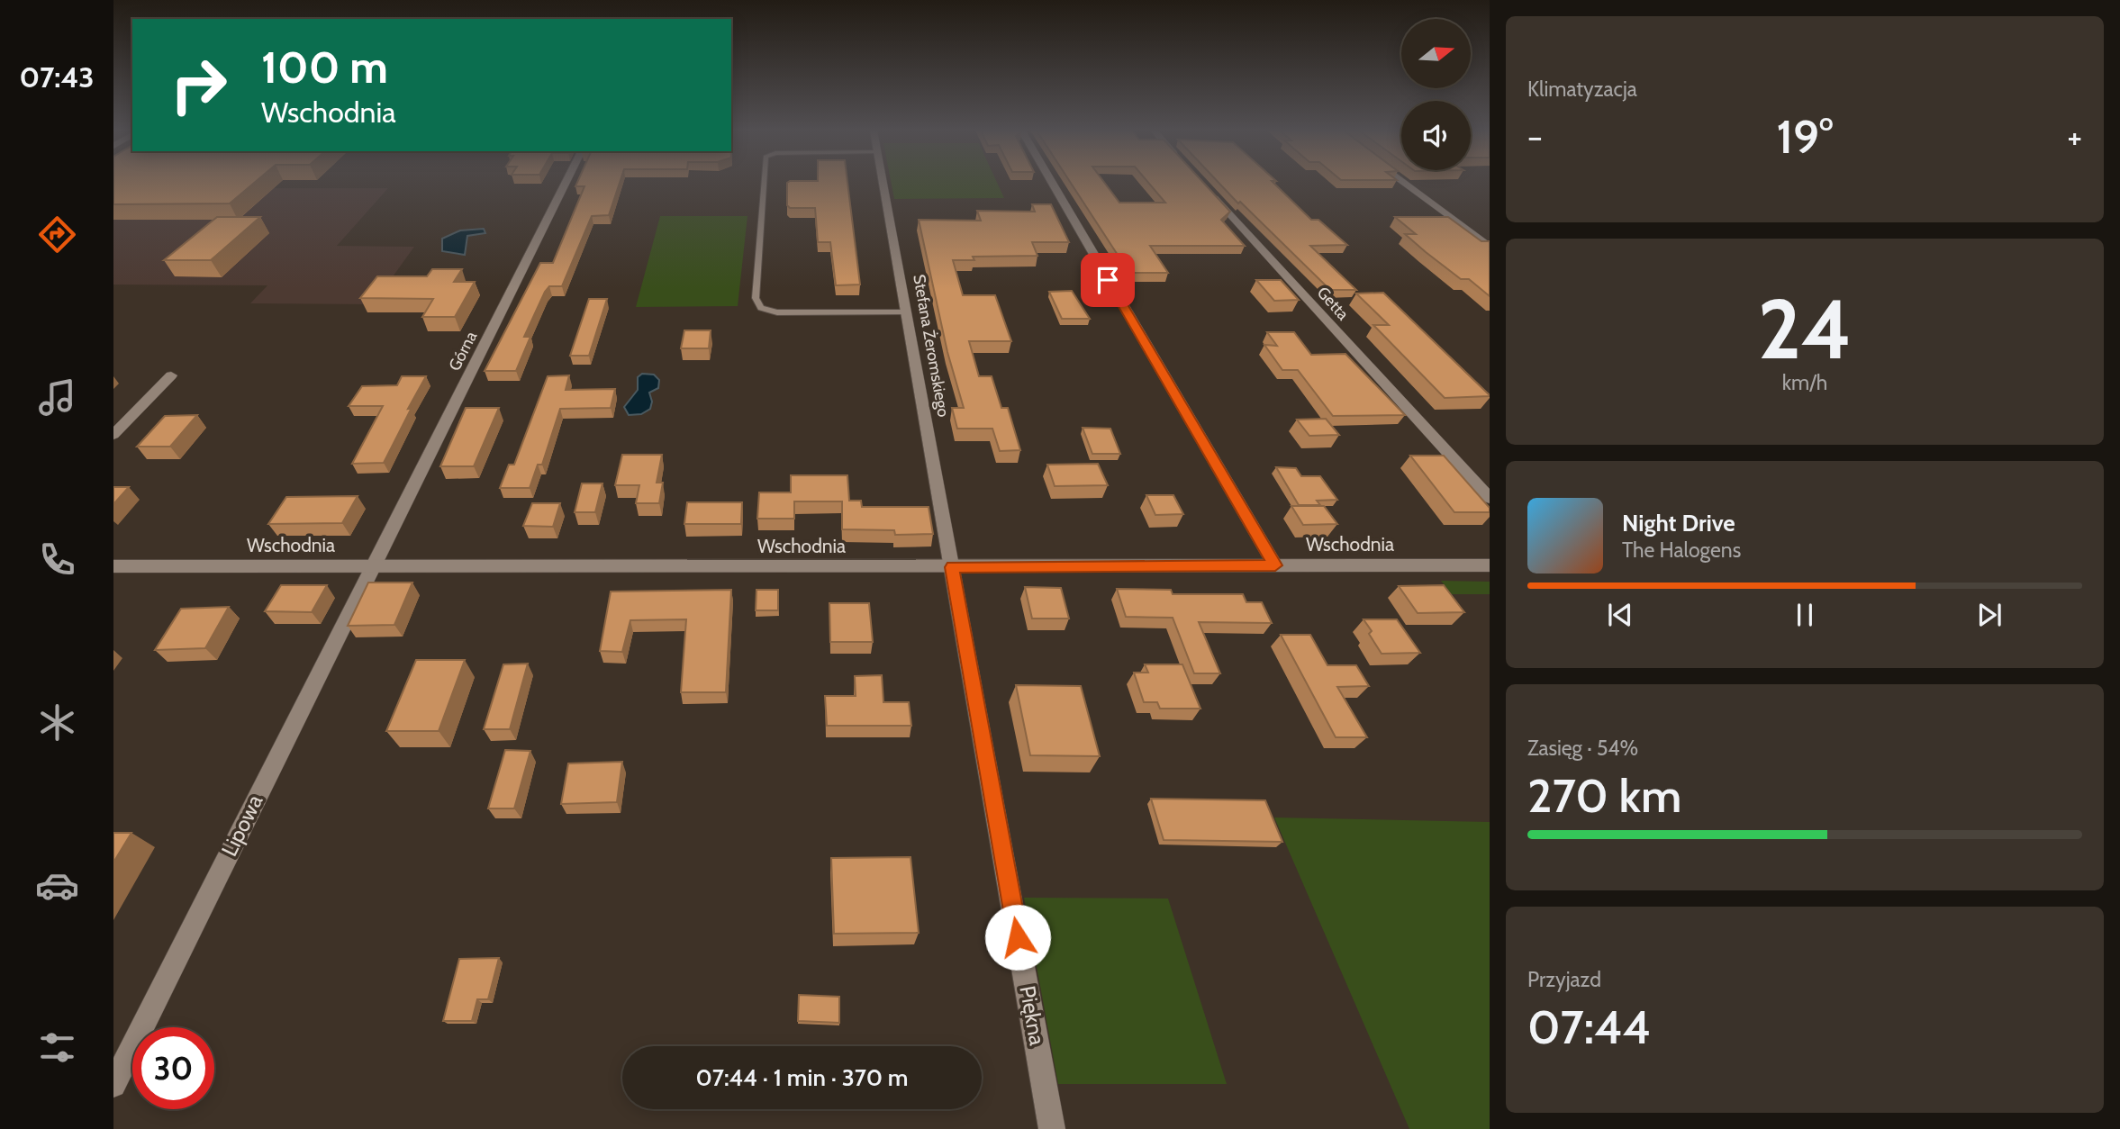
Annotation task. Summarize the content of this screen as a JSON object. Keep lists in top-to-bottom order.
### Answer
{
  "streets": {
    "street": [
      "Getta",
      "Stefana Żeromskiego",
      "Górna",
      "Wschodnia",
      "Lipowa",
      "Piękna"
    ]
  },
  "crossings": [
    ["Stefana Żeromskiego", "Wschodnia"],
    ["Stefana Żeromskiego", "Piękna"],
    ["Górna", "Wschodnia"],
    ["Górna", "Lipowa"],
    ["Wschodnia", "Lipowa"],
    ["Wschodnia", "Piękna"]
  ],
  "north": "right",
  "page": {
    "tabs": "07:43",
    "tile": [
      "Klimatyzacja",
      ["24", "km/h"],
      ["Zasięg · 54%", "270 km"],
      ["Przyjazd", "07:44"]
    ],
    "turn": ["100 m", "Wschodnia"],
    "heat": ["−", "19°", "+"],
    "song": ["Night Drive", "The Halogens"],
    "limit": "30",
    "trip": "07:44 · 1 min · 370 m"
  }
}
